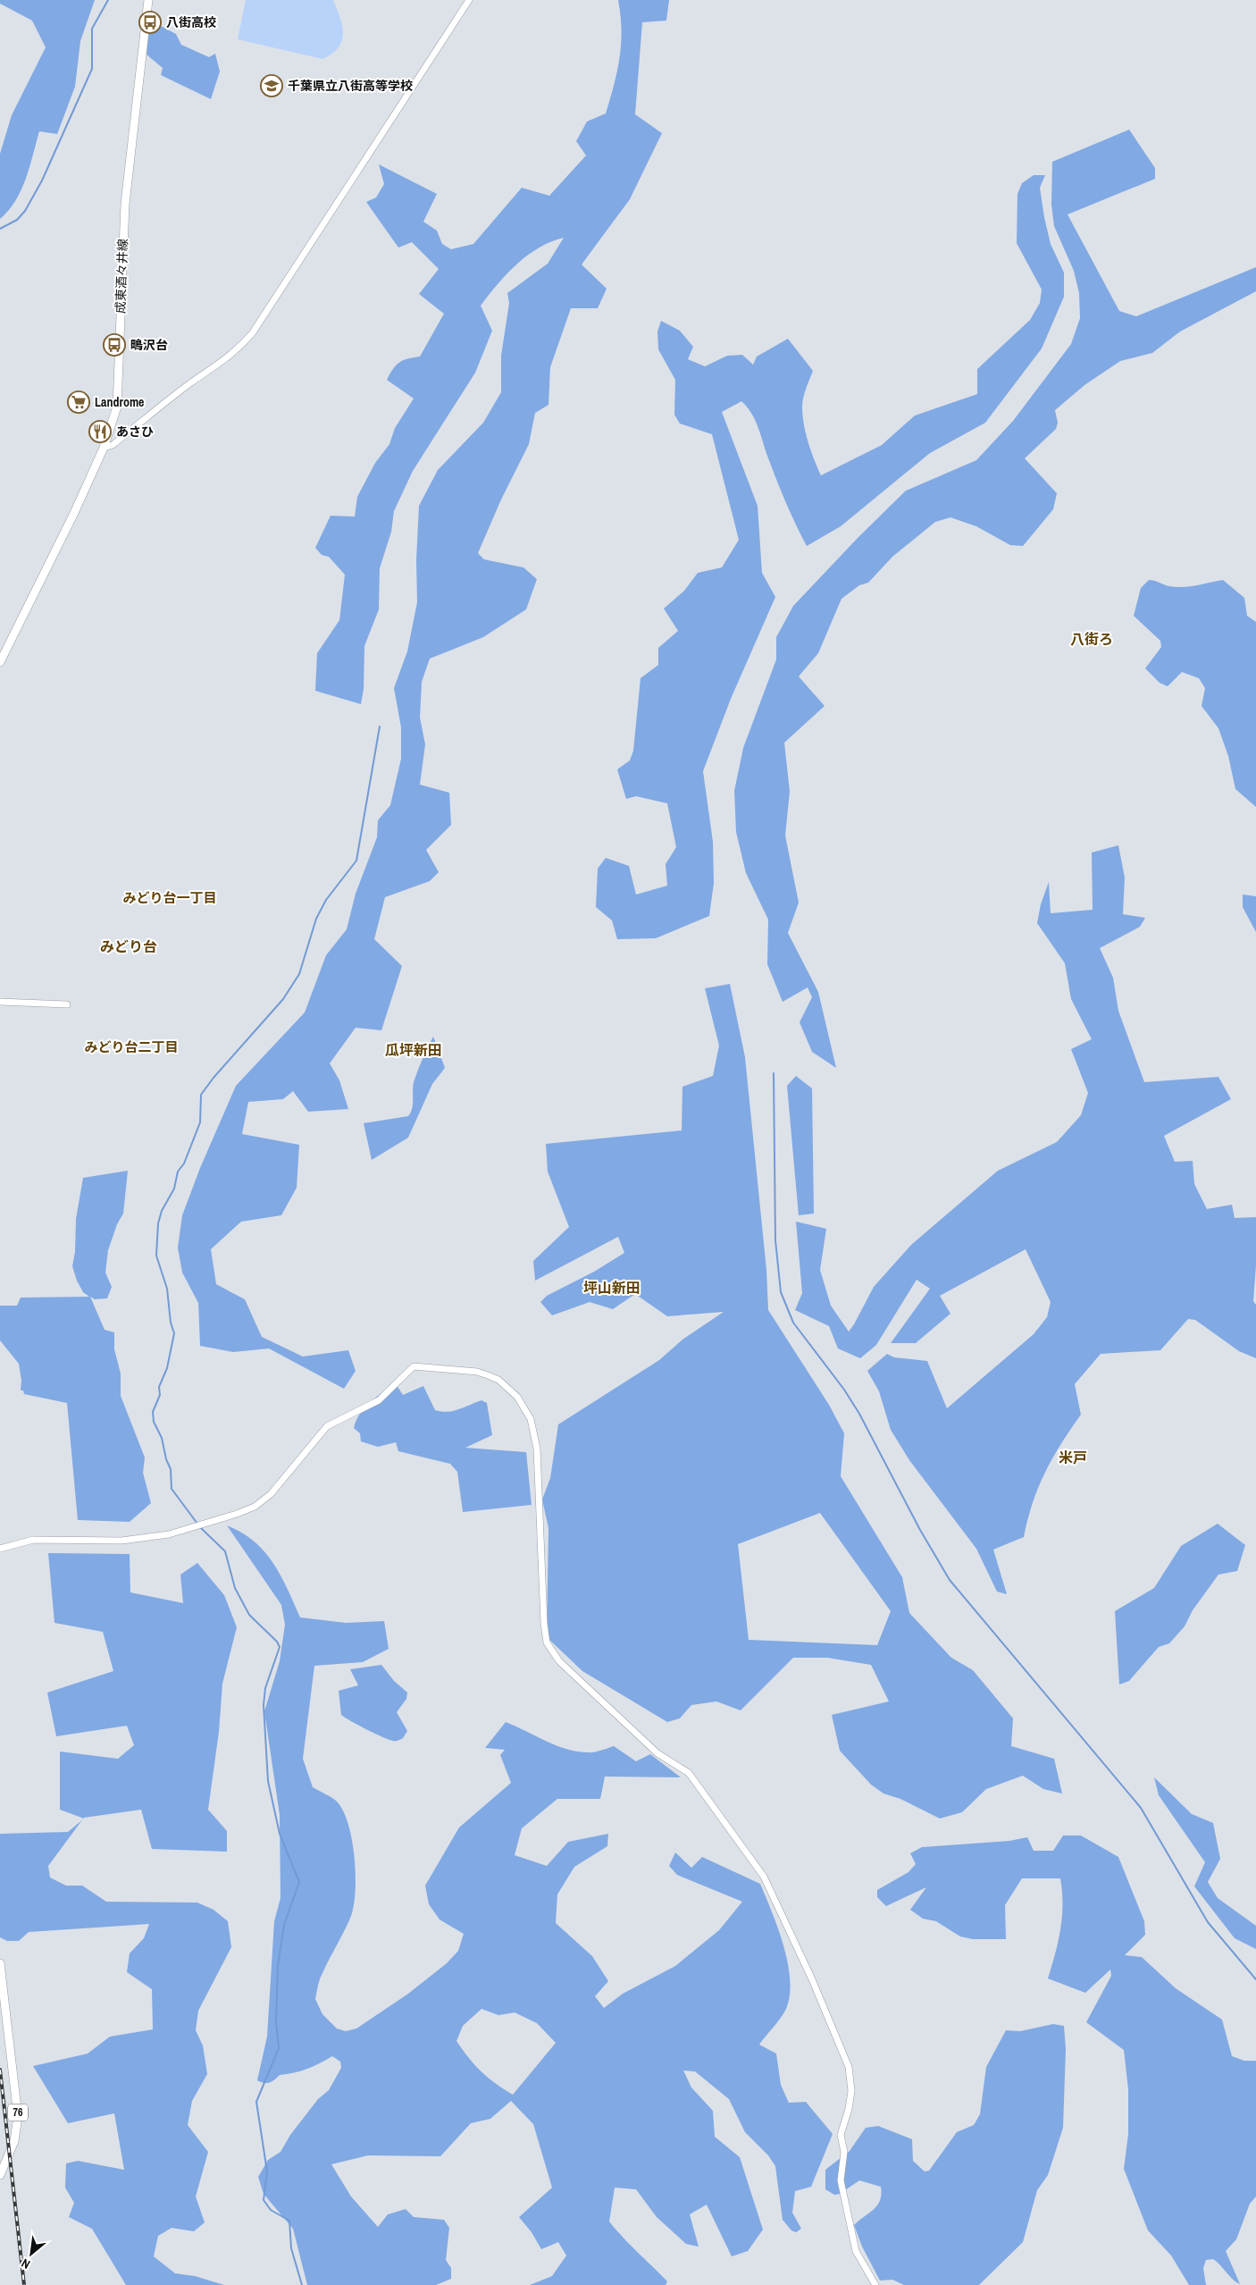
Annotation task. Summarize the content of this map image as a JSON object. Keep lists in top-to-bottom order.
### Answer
{
  "streets": {
    "main road": ["成東酒々井線", "76"]
  },
  "districts": [
    "八街ろ",
    "みどり台一丁目",
    "みどり台",
    "みどり台二丁目",
    "瓜坪新田",
    "坪山新田",
    "米戸"
  ],
  "places": {
    "bus stop": ["八街高校", "鴫沢台"],
    "school or university": ["千葉県立八街高等学校"],
    "supermarket": ["Landrome"],
    "restaurant": ["あさひ"]
  },
  "north": "bottom left"
}
